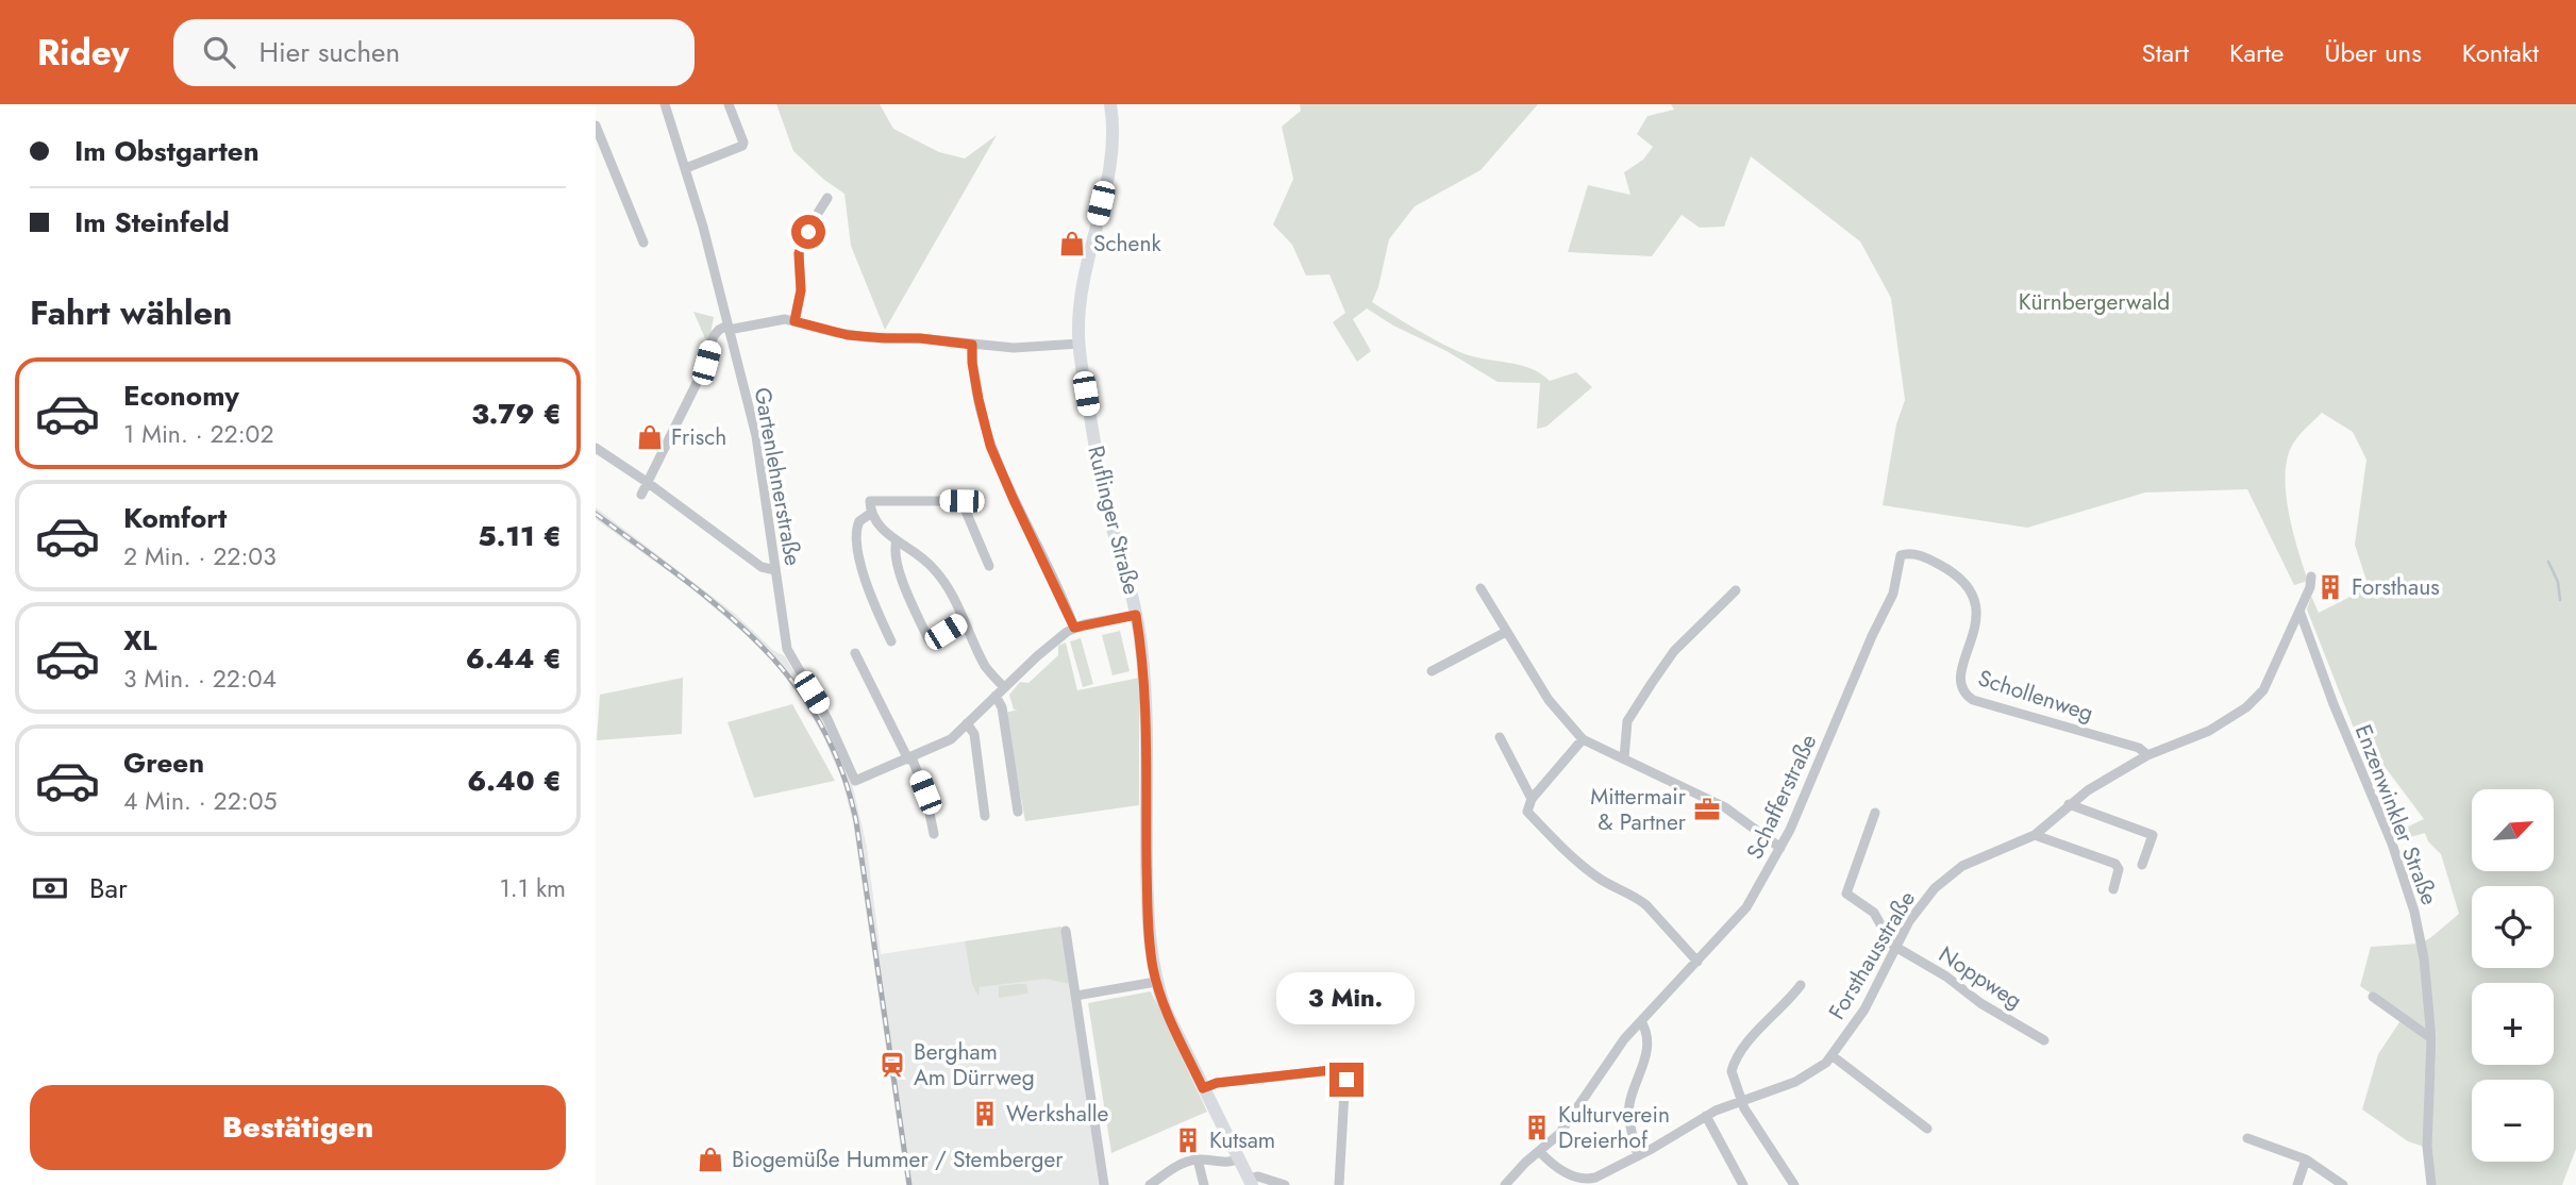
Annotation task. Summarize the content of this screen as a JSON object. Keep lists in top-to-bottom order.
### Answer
{
  "streets": {
    "street": [
      "Gartenlehnerstraße",
      "Ruflinger Straße",
      "Schollenweg",
      "Schafferstraße",
      "Enzenwinkler Straße",
      "Forsthausstraße",
      "Noppweg"
    ]
  },
  "crossings": [
    ["Schollenweg", "Schafferstraße"],
    ["Schollenweg", "Forsthausstraße"],
    ["Schafferstraße", "Forsthausstraße"],
    ["Enzenwinkler Straße", "Forsthausstraße"],
    ["Forsthausstraße", "Noppweg"]
  ],
  "parks": ["Kürnbergerwald"],
  "places": {
    "shop": ["Schenk", "Frisch", "Biogemüße Hummer / Stemberger"],
    "building": [
      "Forsthaus",
      "Werkshalle",
      "Kulturverein Dreierhof",
      "Kutsam"
    ],
    "office": ["Mittermair & Partner"],
    "station": ["Bergham Am Dürrweg"]
  },
  "north": "top right",
  "page": {
    "header": "Ridey",
    "search": "Hier suchen",
    "nav": [
      "Start",
      "Karte",
      "Über uns",
      "Kontakt"
    ],
    "banner": ["Im Obstgarten", "Im Steinfeld"],
    "heading": "Fahrt wählen",
    "list": [
      {
        "name": "Economy",
        "note": "1 Min. · 22:02",
        "value": "3.79 €"
      },
      {
        "name": "Komfort",
        "note": "2 Min. · 22:03",
        "value": "5.11 €"
      },
      {
        "name": "XL",
        "note": "3 Min. · 22:04",
        "value": "6.44 €"
      },
      {
        "name": "Green",
        "note": "4 Min. · 22:05",
        "value": "6.40 €"
      }
    ],
    "map_buttons": ["+", "−"],
    "pay": ["Bar", "1.1 km"],
    "bubble": "3 Min.",
    "buttons": "Bestätigen"
  }
}
